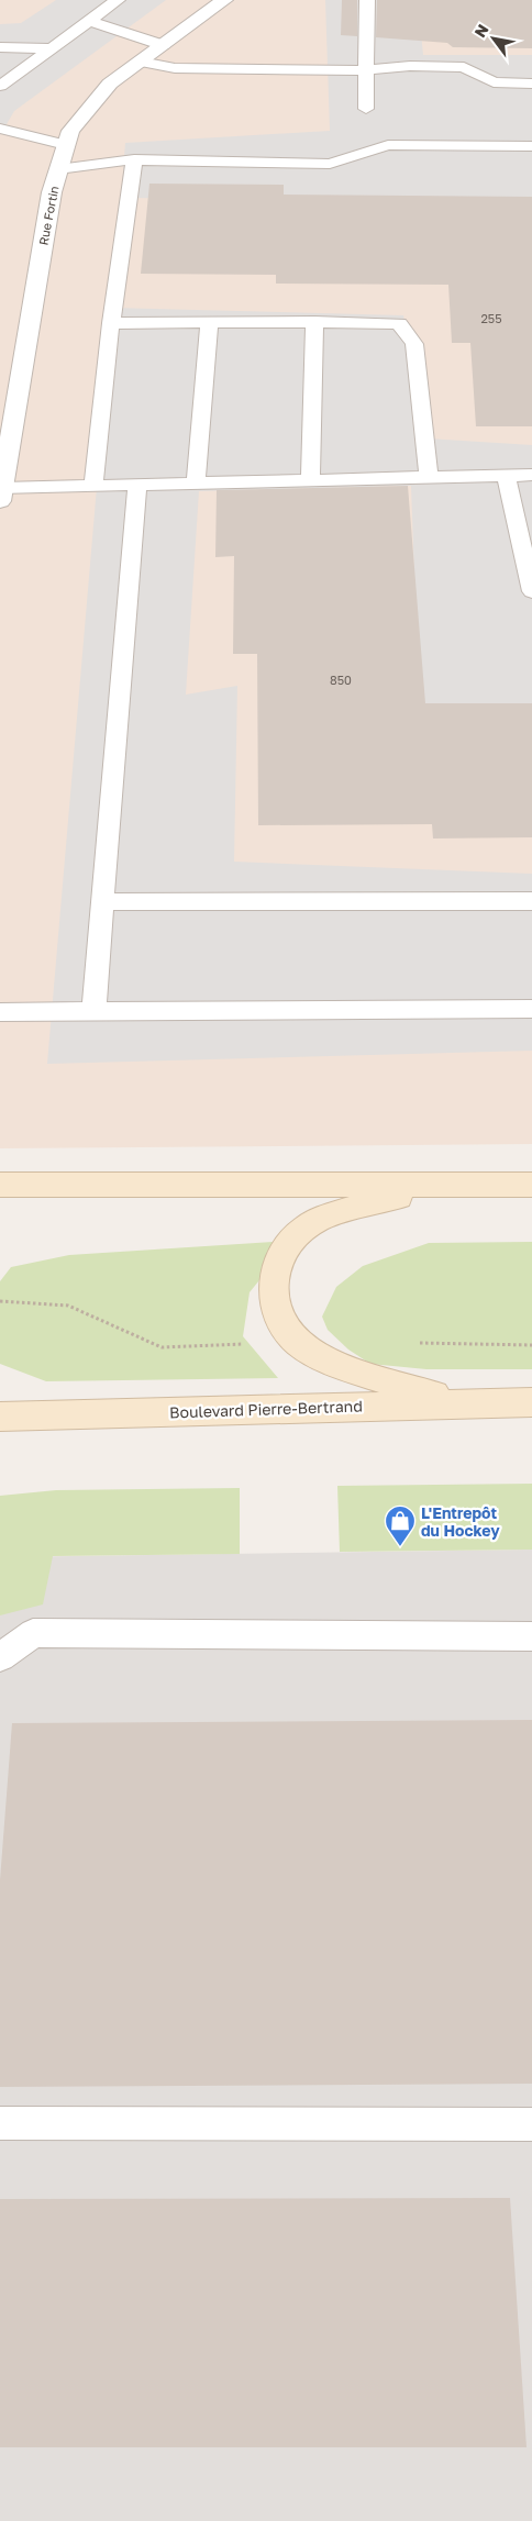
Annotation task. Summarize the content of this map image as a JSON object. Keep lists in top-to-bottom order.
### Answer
{
  "streets": {
    "main road": ["Boulevard Pierre-Bertrand"],
    "street": ["Rue Fortin"]
  },
  "places": {
    "shop": ["L'Entrepôt du Hockey"]
  },
  "house_numbers": ["255", "850"],
  "north": "top left"
}
